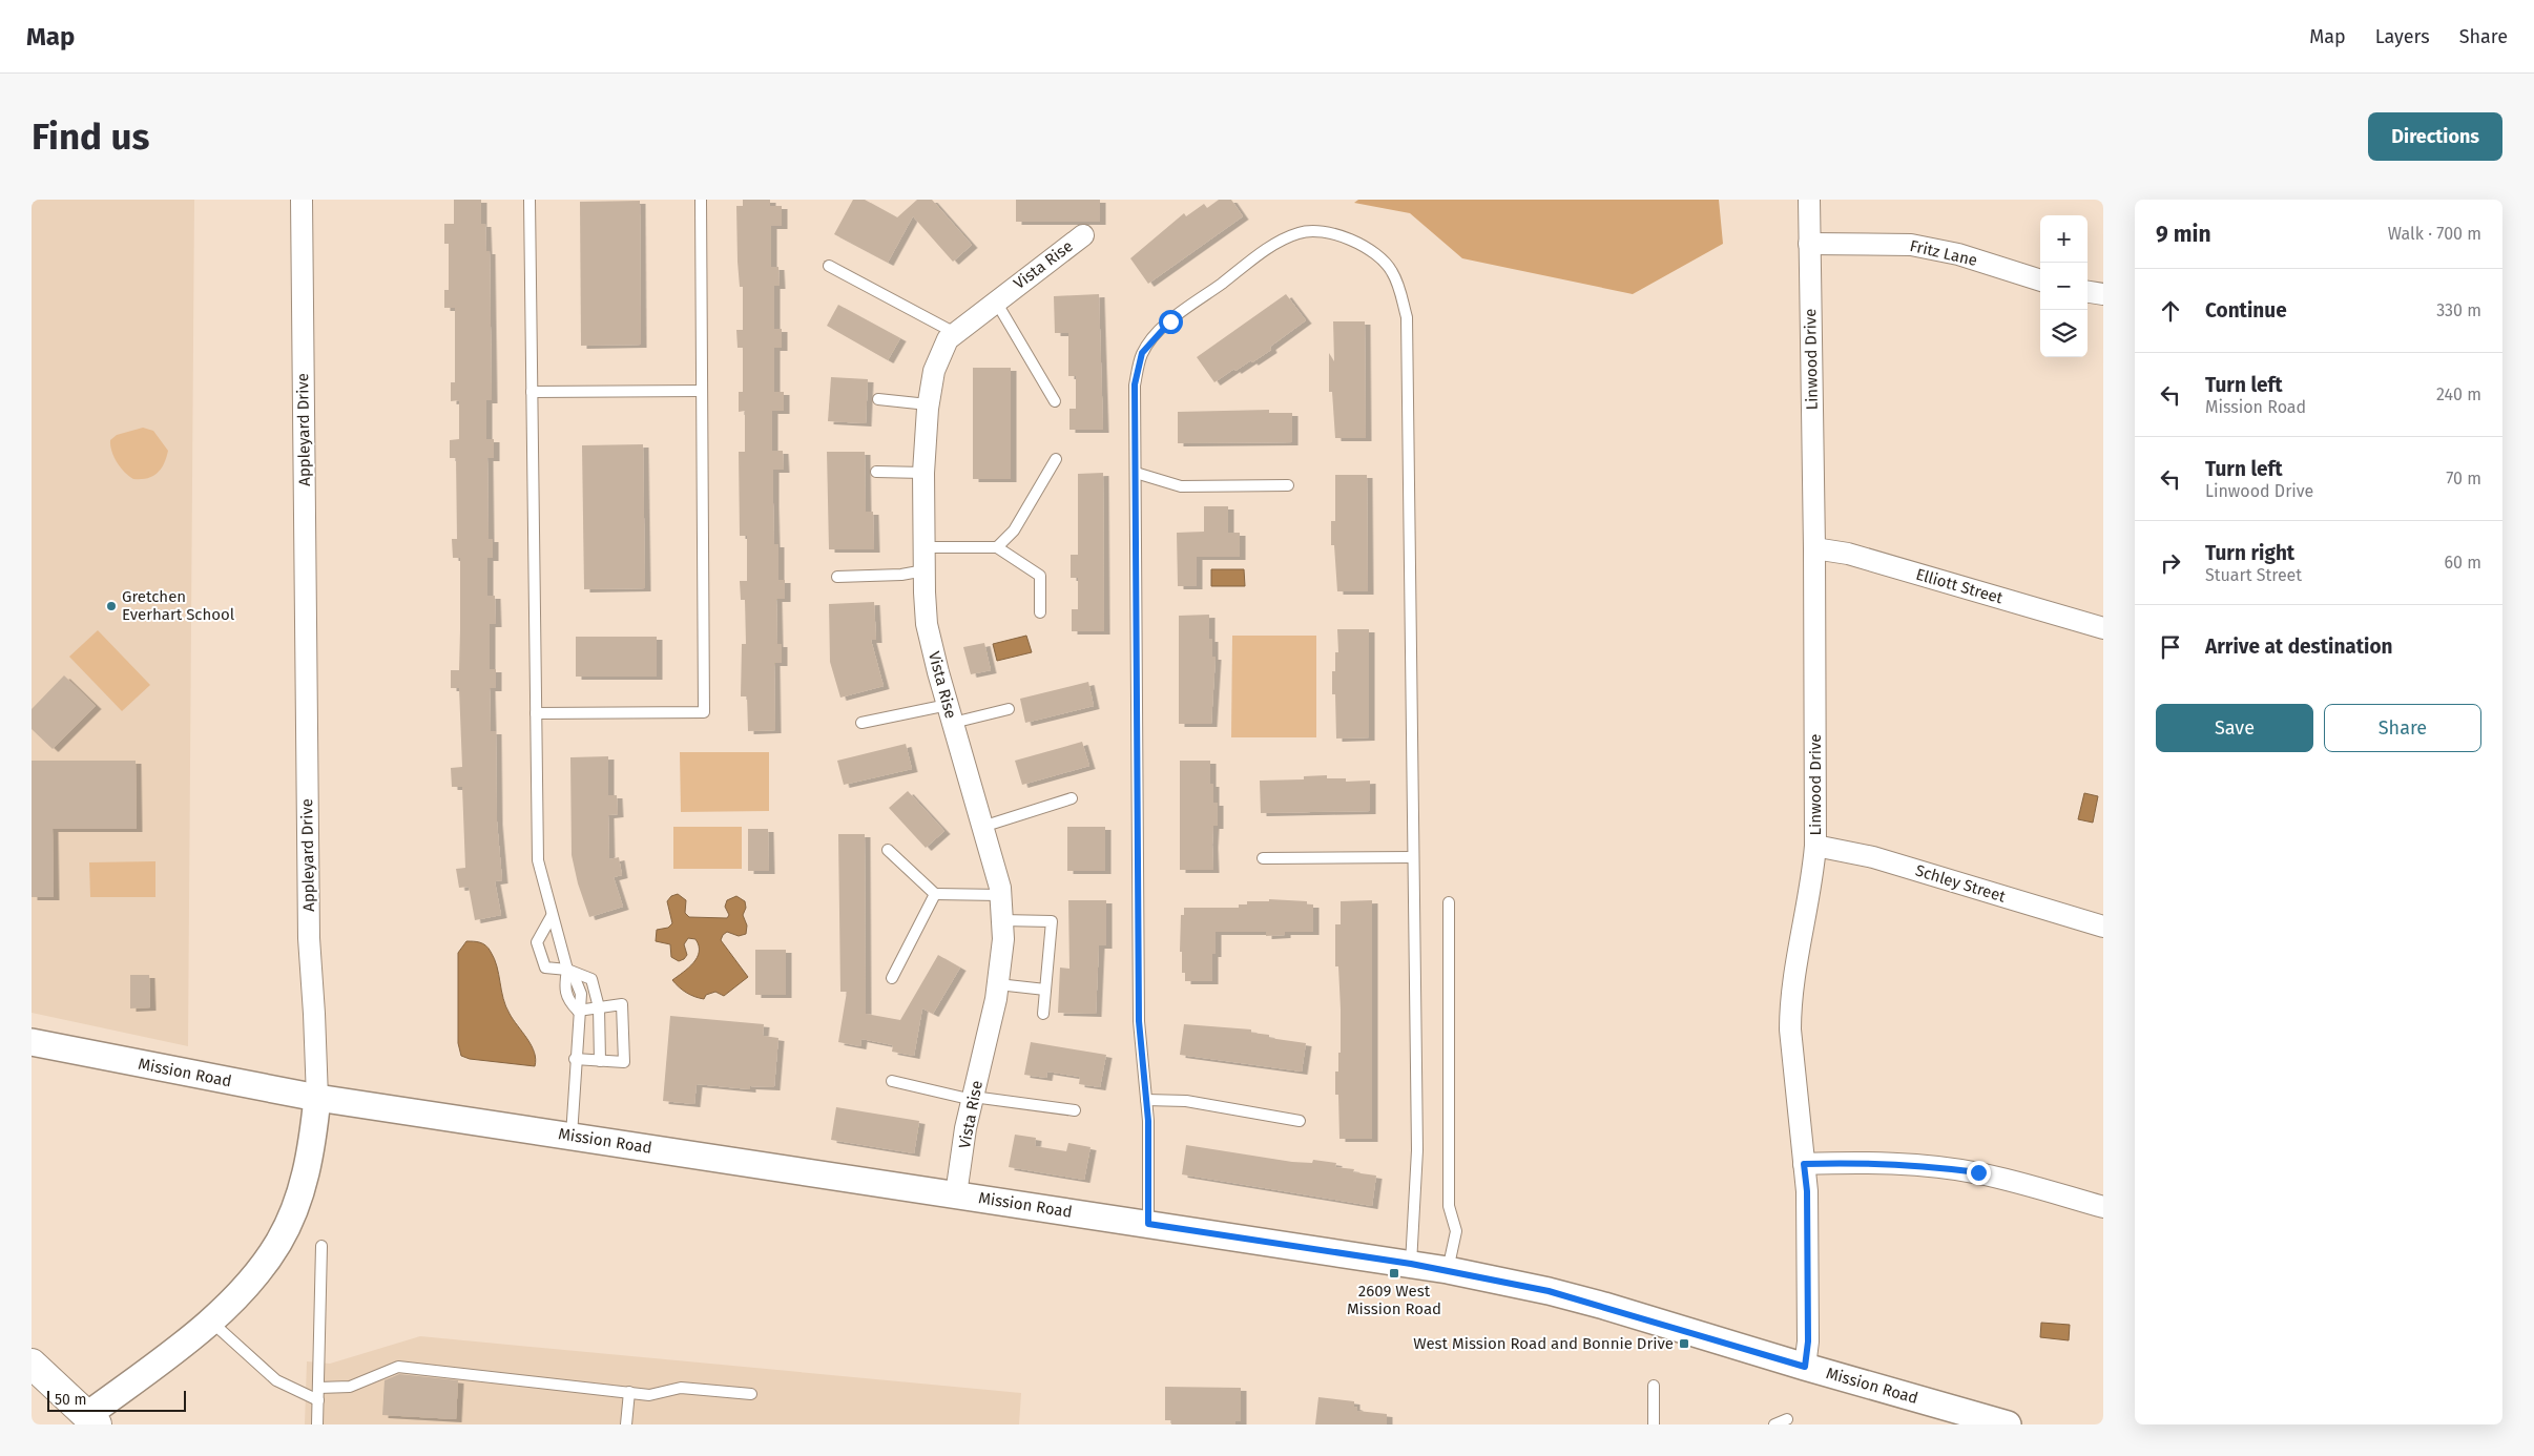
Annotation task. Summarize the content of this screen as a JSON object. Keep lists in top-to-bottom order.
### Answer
{
  "streets": {
    "street": [
      "Fritz Lane",
      "Vista Rise",
      "Linwood Drive",
      "Appleyard Drive",
      "Elliott Street",
      "Schley Street",
      "Mission Road"
    ]
  },
  "crossings": [
    ["Fritz Lane", "Linwood Drive"],
    ["Vista Rise", "Mission Road"],
    ["Linwood Drive", "Elliott Street"],
    ["Linwood Drive", "Schley Street"],
    ["Linwood Drive", "Mission Road"],
    ["Appleyard Drive", "Mission Road"]
  ],
  "places": {
    "other": ["Gretchen Everhart School"],
    "transit": ["2609 West Mission Road", "West Mission Road and Bonnie Drive"]
  },
  "scale_bar": "50 m",
  "page": {
    "header": "Map",
    "nav": ["Map", "Layers", "Share"],
    "buttons": [
      "Directions",
      ["Save", "Share"]
    ],
    "title": "Find us",
    "heading": ["9 min", "Walk · 700 m"],
    "map_buttons": ["+", "−"],
    "list": [
      ["Continue", "330 m"],
      ["Turn left", "Mission Road", "240 m"],
      ["Turn left", "Linwood Drive", "70 m"],
      ["Turn right", "Stuart Street", "60 m"],
      "Arrive at destination"
    ],
    "scale": "50 m"
  }
}
